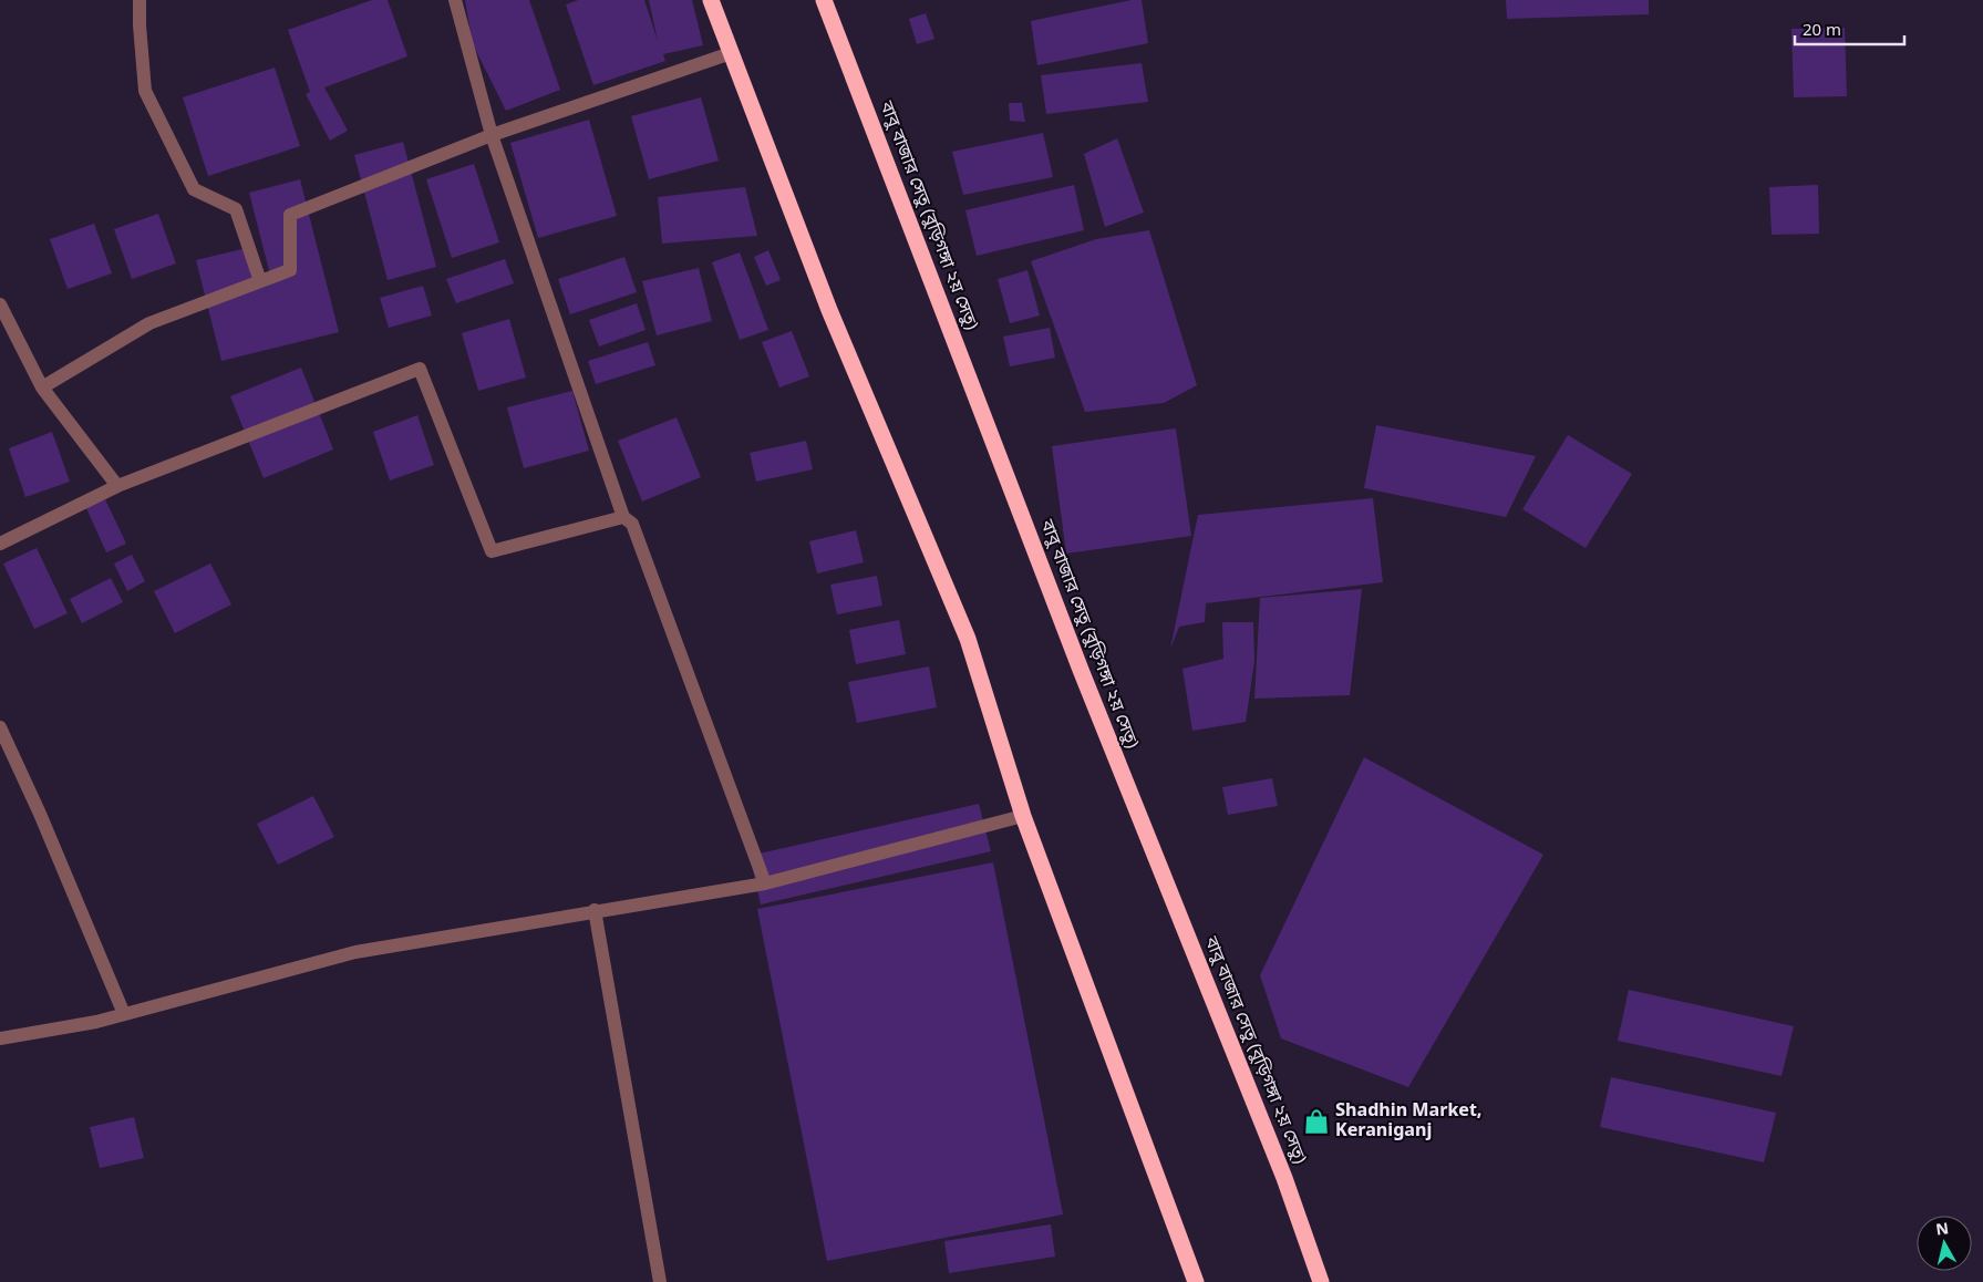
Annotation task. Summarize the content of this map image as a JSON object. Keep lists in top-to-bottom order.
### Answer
{
  "streets": {
    "highway": ["বাবু বাজার সেতু (বুড়িগঙ্গা ২য় সেতু)"]
  },
  "places": {
    "shop": ["Shadhin Market, Keraniganj"]
  },
  "scale_bar": "20 m",
  "north": "top"
}
